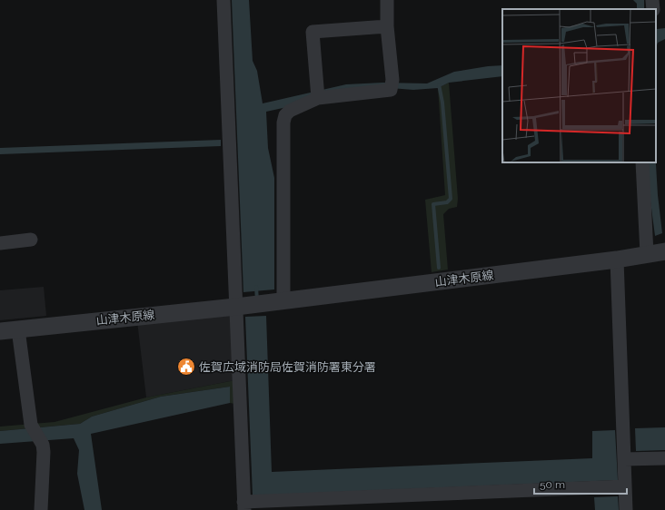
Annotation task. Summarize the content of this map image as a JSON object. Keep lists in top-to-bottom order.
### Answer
{
  "streets": {
    "street": ["山津木原線"]
  },
  "places": {
    "public building": ["佐賀広域消防局佐賀消防署東分署"]
  },
  "scale_bar": "50 m"
}
